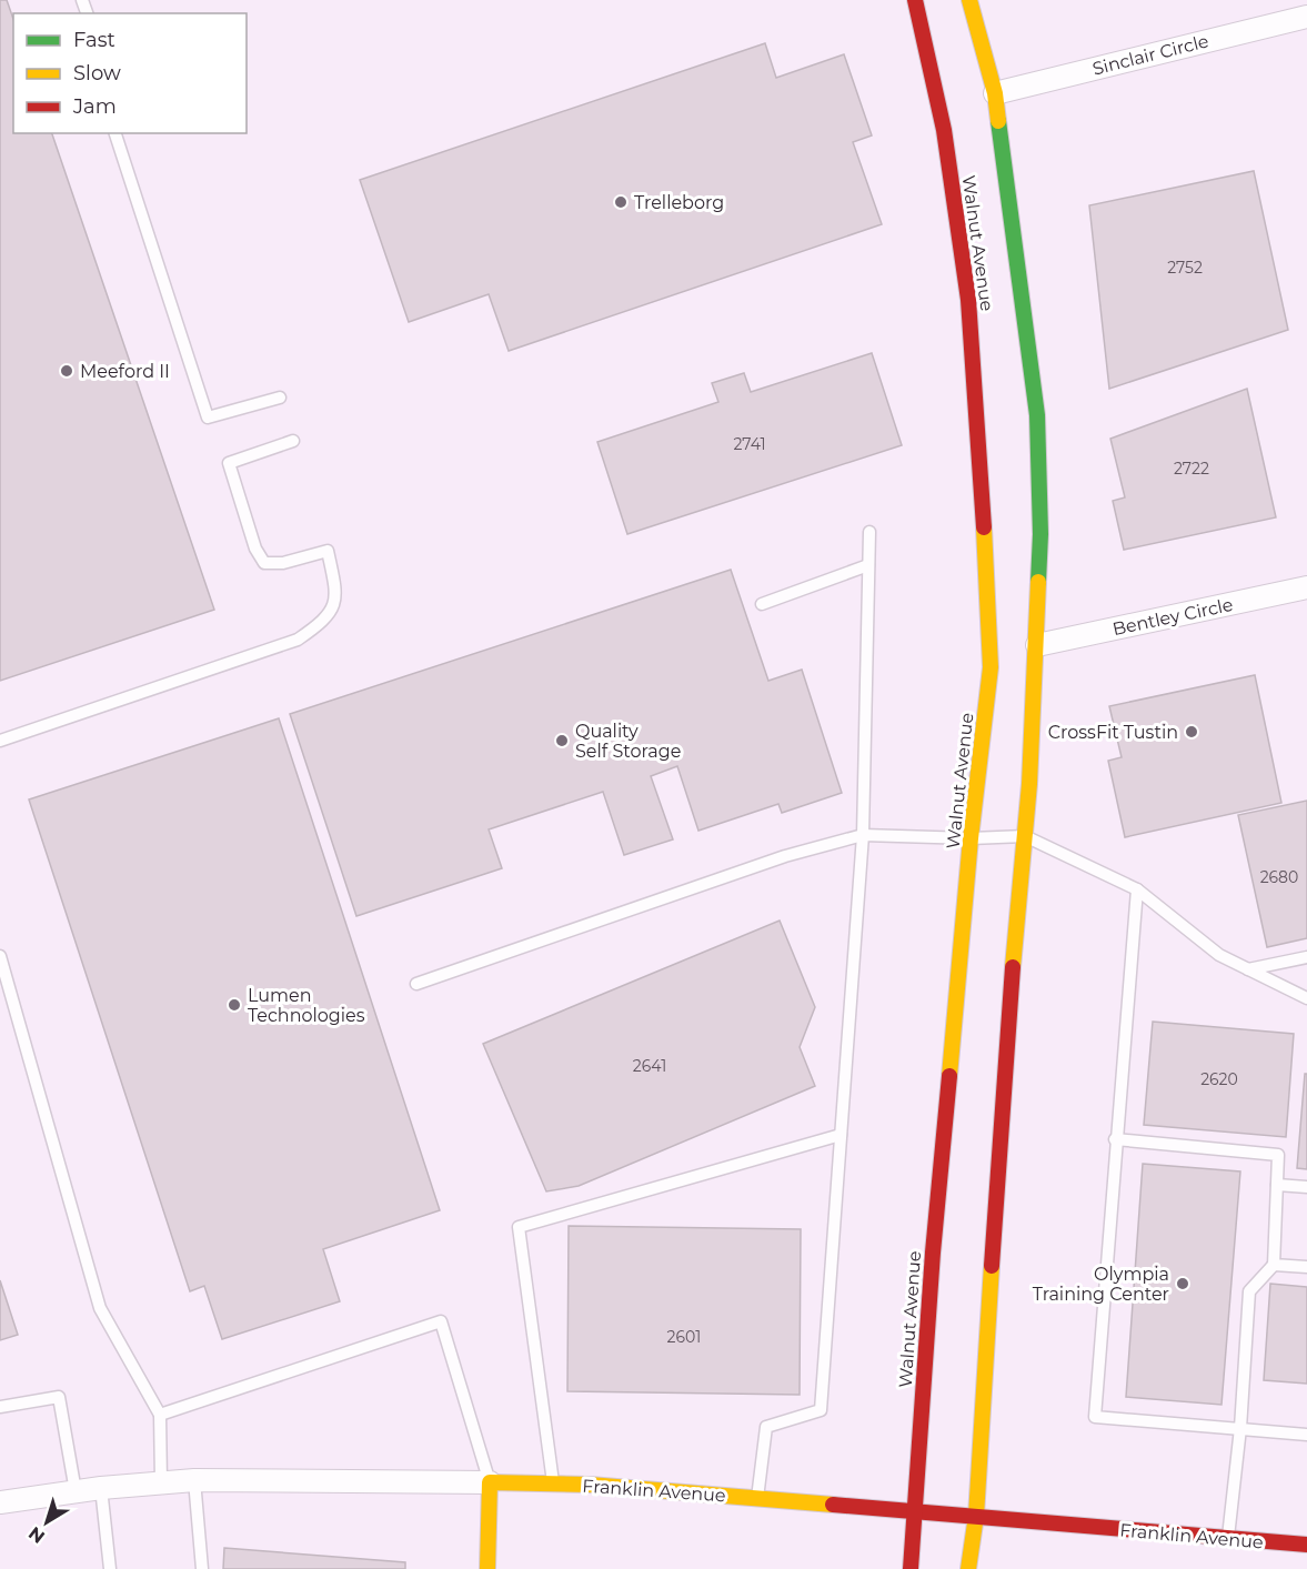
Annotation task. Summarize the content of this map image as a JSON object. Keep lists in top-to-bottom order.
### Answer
{
  "streets": {
    "main road": ["Walnut Avenue", "Franklin Avenue"],
    "street": ["Sinclair Circle", "Bentley Circle"]
  },
  "crossings": [
    ["Sinclair Circle", "Walnut Avenue"],
    ["Walnut Avenue", "Bentley Circle"],
    ["Walnut Avenue", "Franklin Avenue"]
  ],
  "places": [
    "Trelleborg",
    "Meeford II",
    "CrossFit Tustin",
    "Quality Self Storage",
    "Lumen Technologies",
    "Olympia Training Center"
  ],
  "house_numbers": [
    "2752",
    "2741",
    "2722",
    "2680",
    "2641",
    "2620",
    "2601"
  ],
  "legend": ["Fast", "Slow", "Jam"],
  "north": "bottom left"
}
